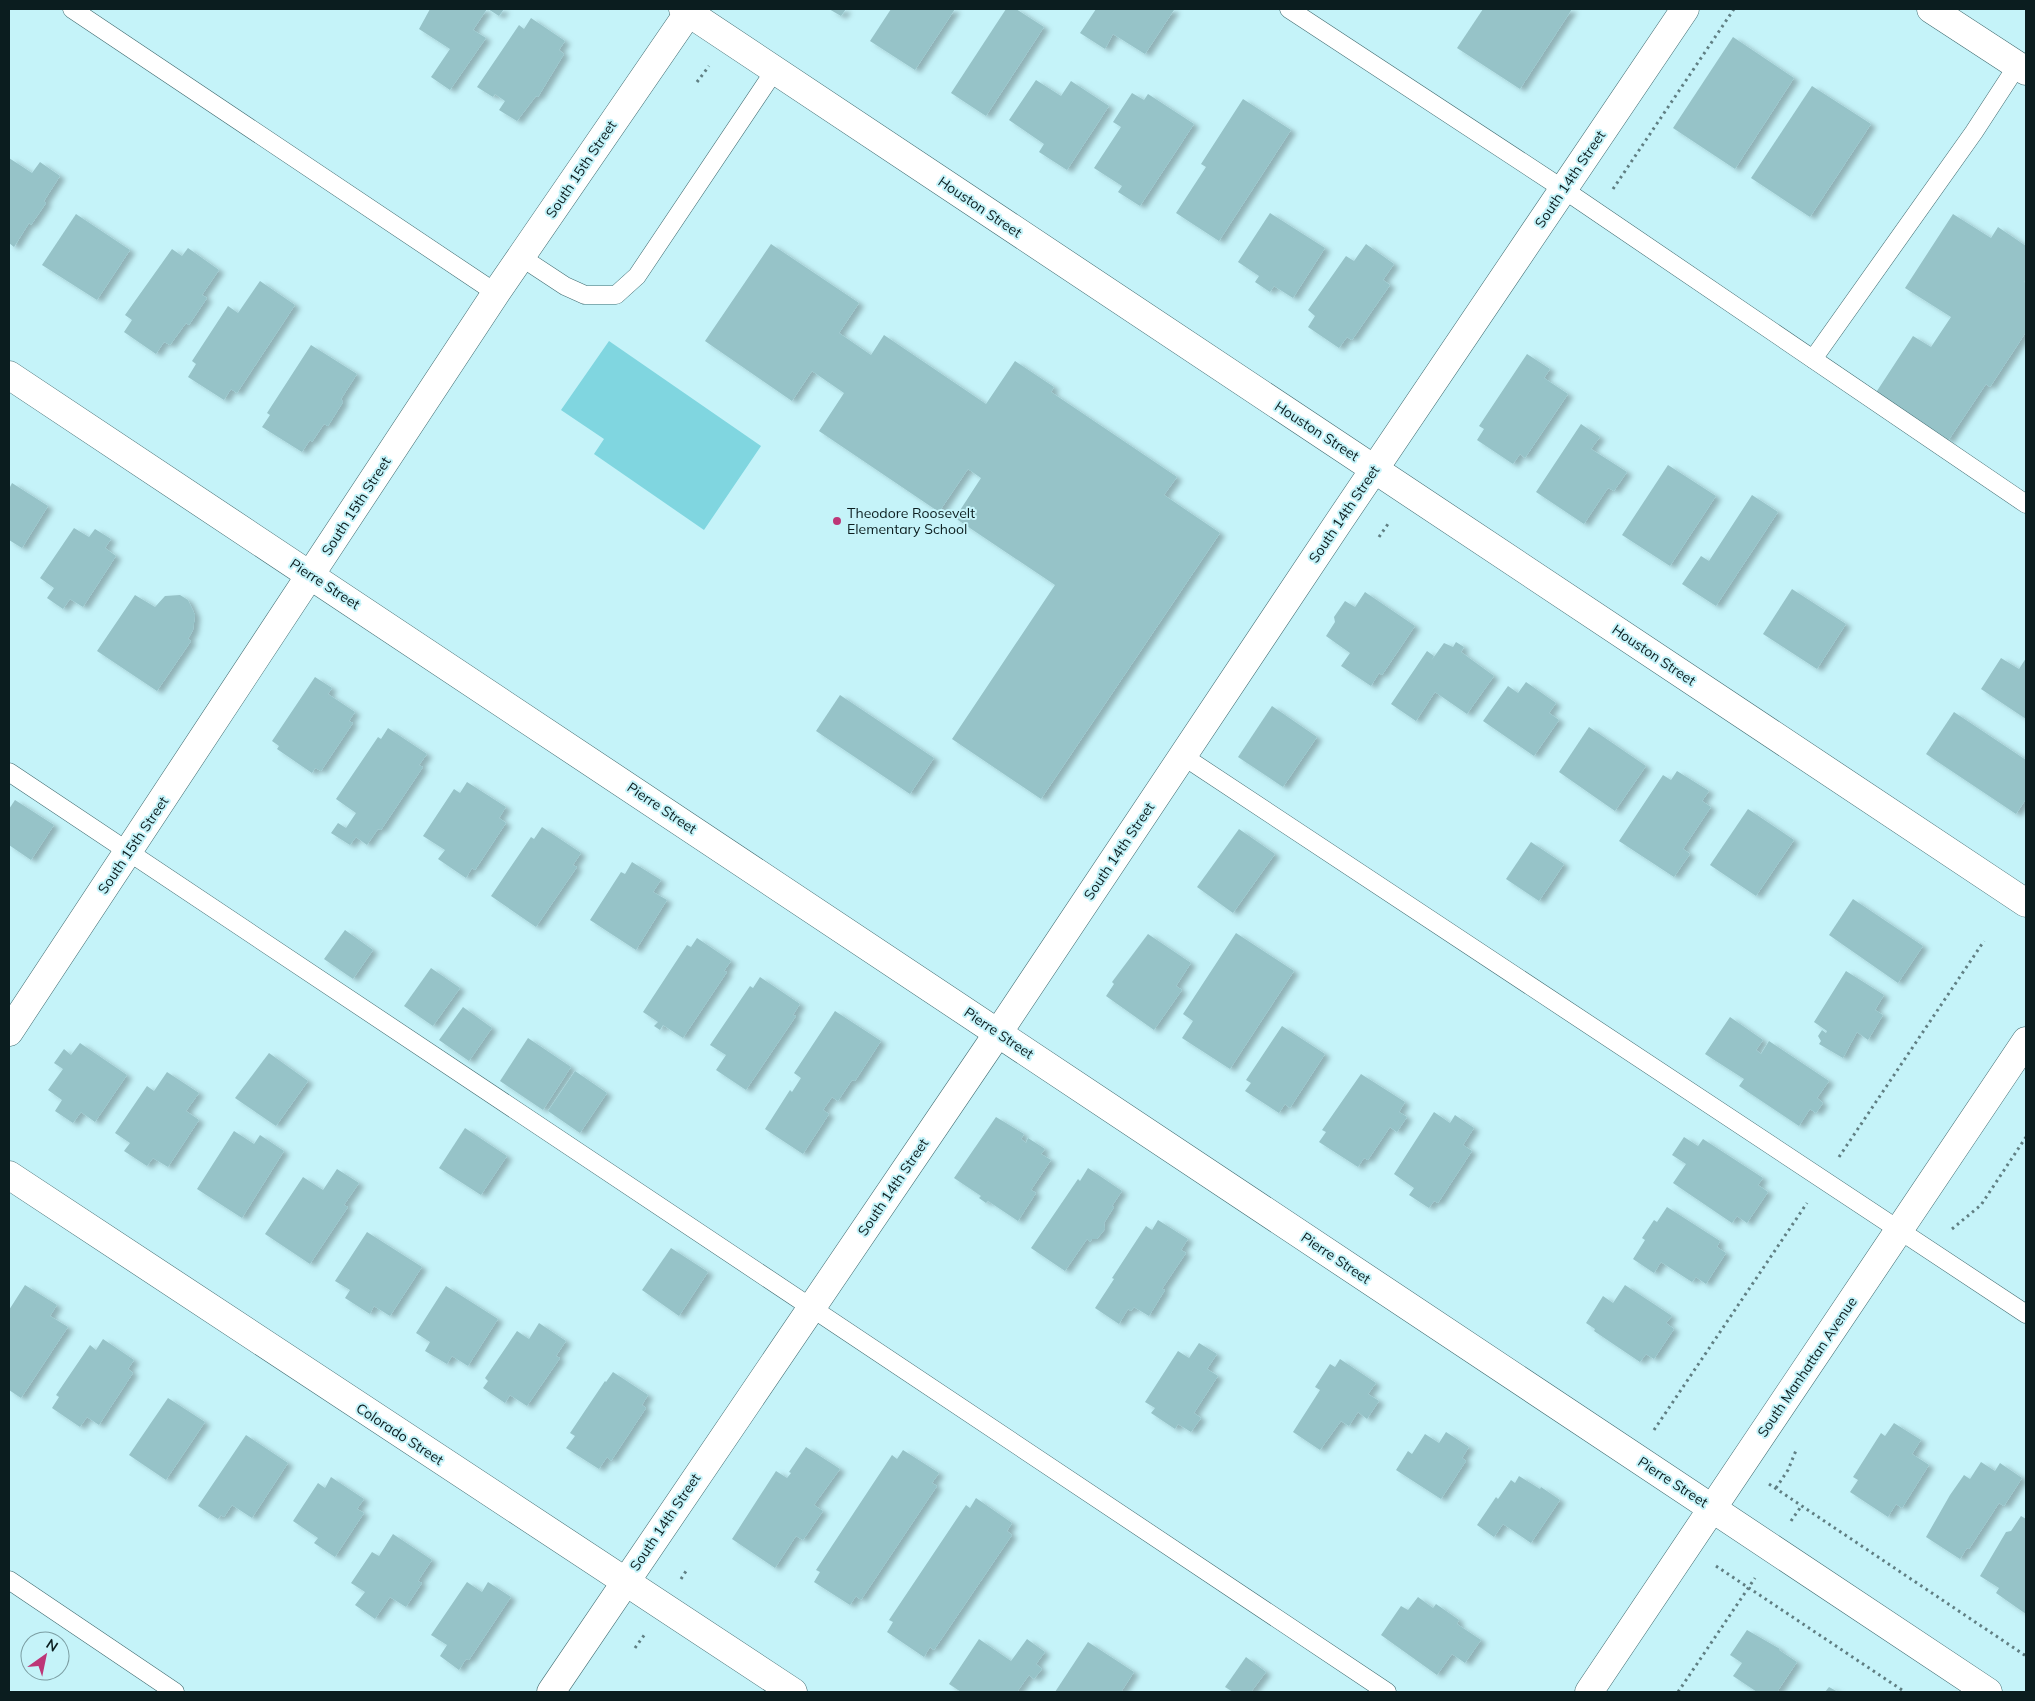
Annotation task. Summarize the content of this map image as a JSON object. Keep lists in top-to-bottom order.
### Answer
{
  "streets": {
    "street": [
      "South 15th Street",
      "South 14th Street",
      "Houston Street",
      "Pierre Street",
      "South Manhattan Avenue",
      "Colorado Street"
    ]
  },
  "crossings": [
    ["South 15th Street", "Houston Street"],
    ["South 15th Street", "Pierre Street"],
    ["South 14th Street", "Houston Street"],
    ["South 14th Street", "Pierre Street"],
    ["South 14th Street", "Colorado Street"],
    ["Pierre Street", "South Manhattan Avenue"]
  ],
  "places": ["Theodore Roosevelt Elementary School"],
  "north": "top right"
}
